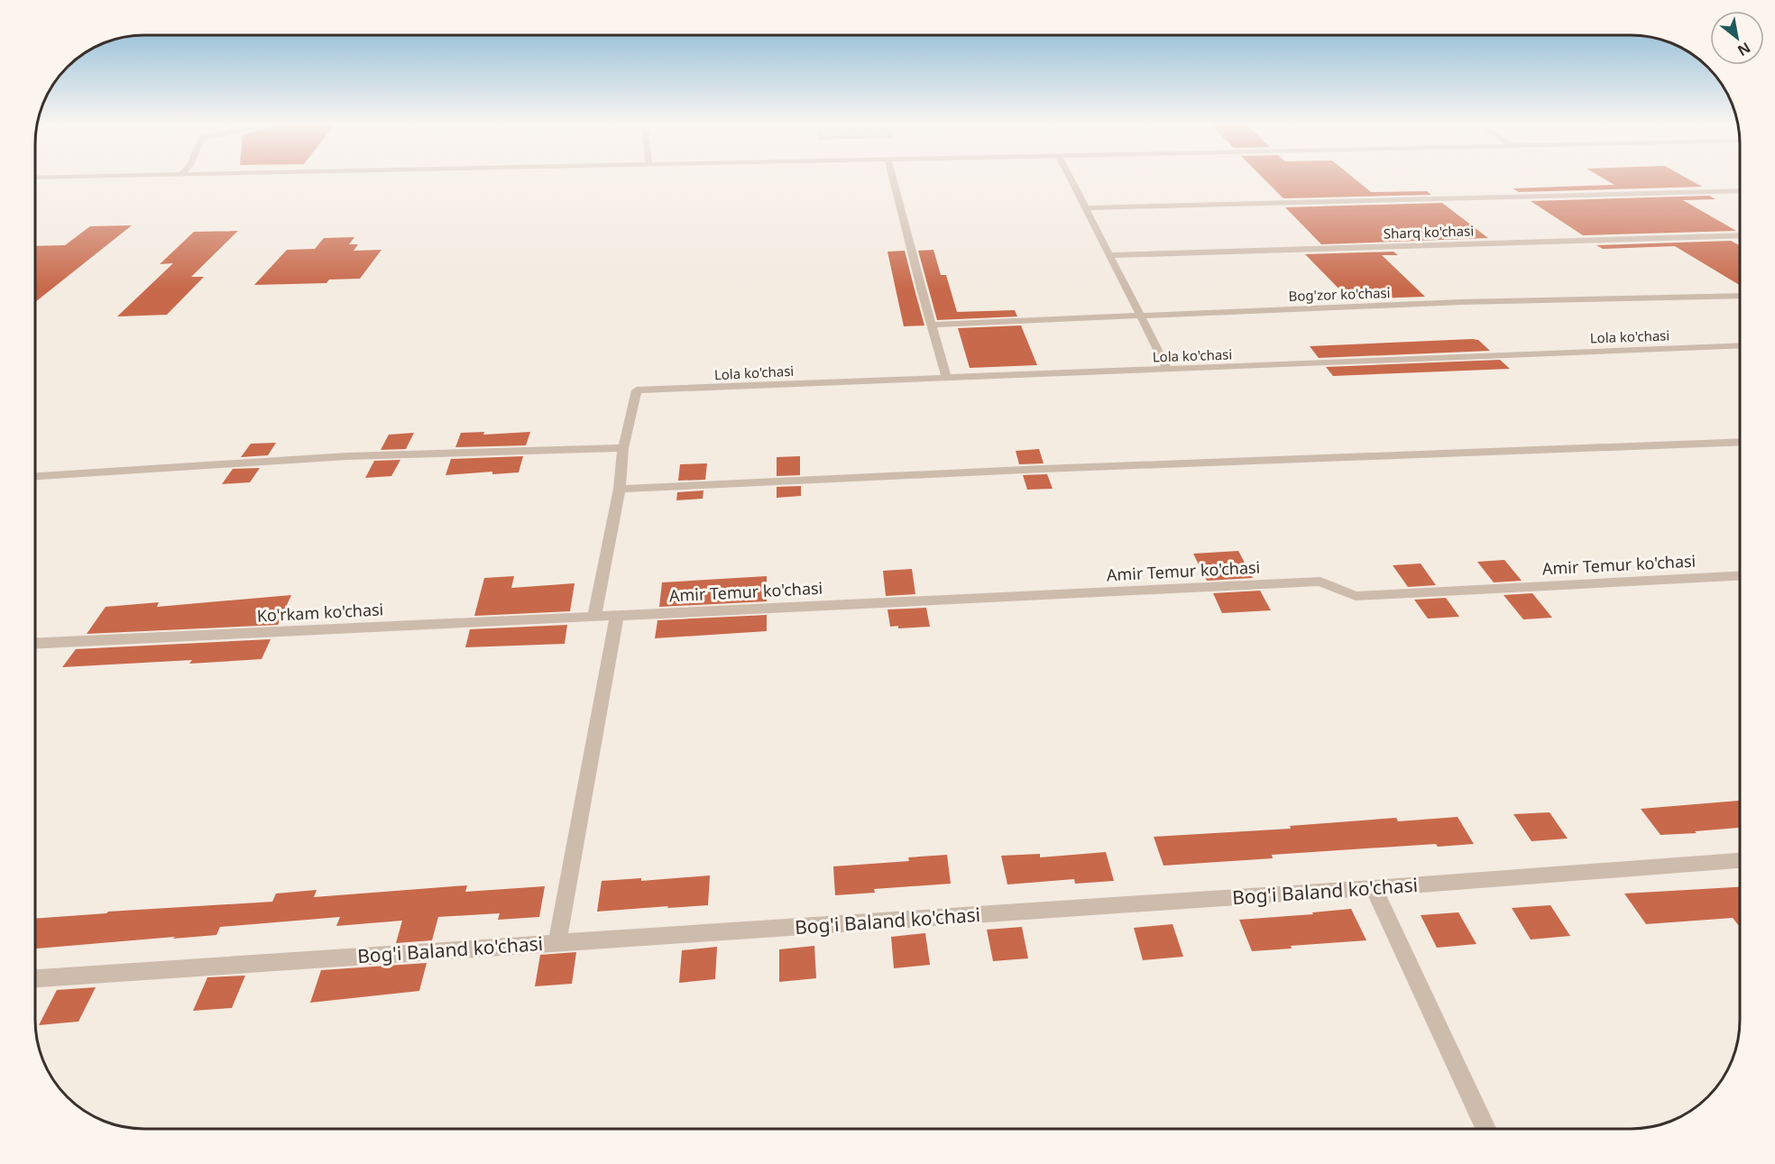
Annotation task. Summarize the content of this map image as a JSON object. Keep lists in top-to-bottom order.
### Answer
{
  "streets": {
    "street": [
      "Sharq ko'chasi",
      "Bog'zor ko'chasi",
      "Lola ko'chasi",
      "Amir Temur ko'chasi",
      "Ko'rkam ko'chasi",
      "Bog'i Baland ko'chasi"
    ]
  },
  "crossings": [
    ["Amir Temur ko'chasi", "Ko'rkam ko'chasi"]
  ],
  "north": "bottom right"
}
